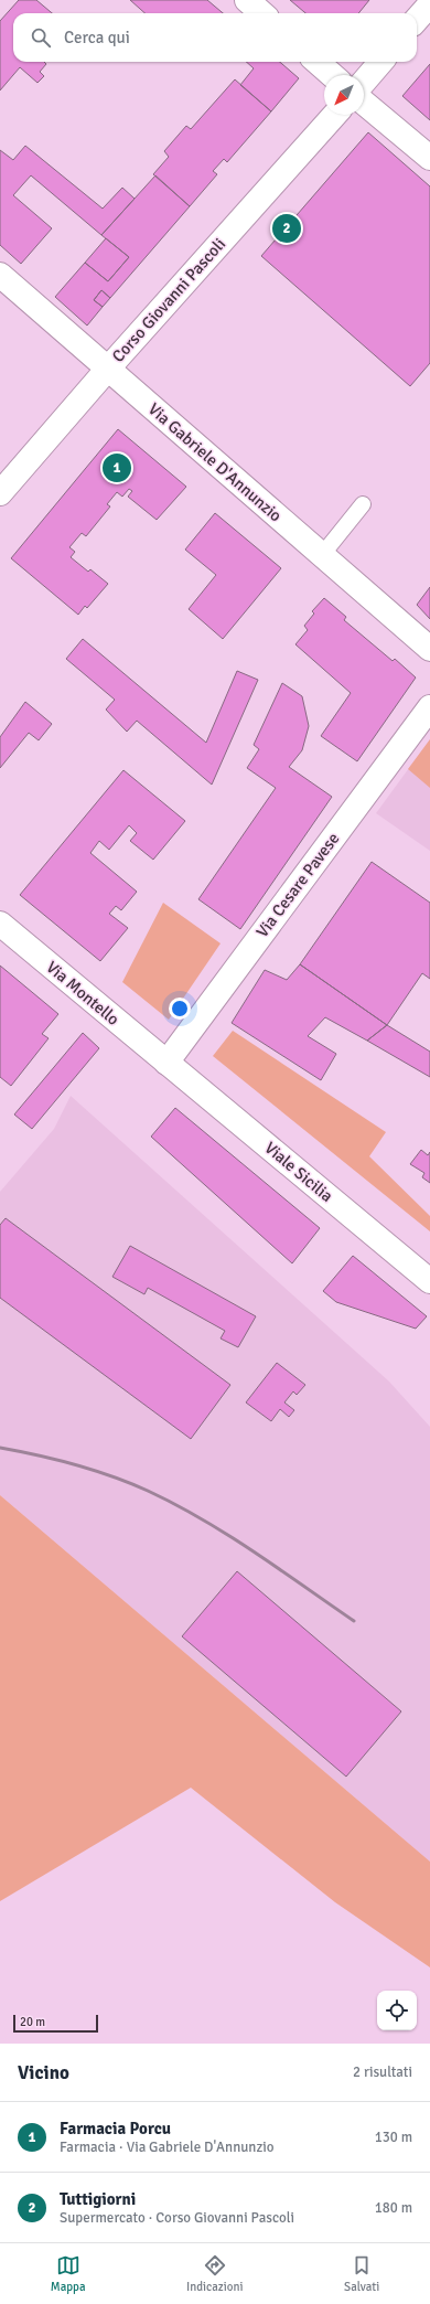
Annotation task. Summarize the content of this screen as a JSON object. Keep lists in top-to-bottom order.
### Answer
{
  "streets": {
    "street": [
      "Corso Giovanni Pascoli",
      "Via Gabriele D'Annunzio",
      "Via Cesare Pavese",
      "Via Montello",
      "Viale Sicilia"
    ]
  },
  "crossings": [
    ["Corso Giovanni Pascoli", "Via Gabriele D'Annunzio"],
    ["Via Cesare Pavese", "Via Montello"],
    ["Via Cesare Pavese", "Viale Sicilia"],
    ["Via Montello", "Viale Sicilia"]
  ],
  "scale_bar": "20 m",
  "north": "bottom left",
  "page": {
    "search": "Cerca qui",
    "pins": ["2", "1"],
    "scale": "20 m",
    "heading": ["Vicino", "2 risultati"],
    "list": [
      {
        "mark": "1",
        "name": "Farmacia Porcu",
        "note": "Farmacia · Via Gabriele D'Annunzio",
        "value": "130 m"
      },
      {
        "mark": "2",
        "name": "Tuttigiorni",
        "note": "Supermercato · Corso Giovanni Pascoli",
        "value": "180 m"
      }
    ],
    "nav": ["Mappa", "Indicazioni", "Salvati"]
  }
}
